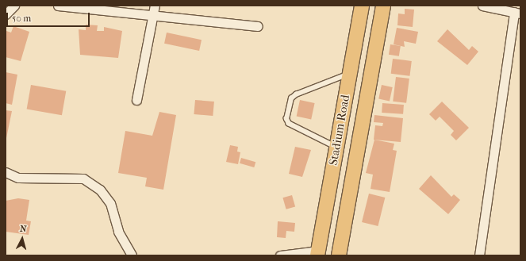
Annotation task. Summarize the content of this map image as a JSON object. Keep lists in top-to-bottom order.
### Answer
{
  "streets": {
    "main road": ["Stadium Road"]
  },
  "scale_bar": "50 m",
  "north": "top"
}
